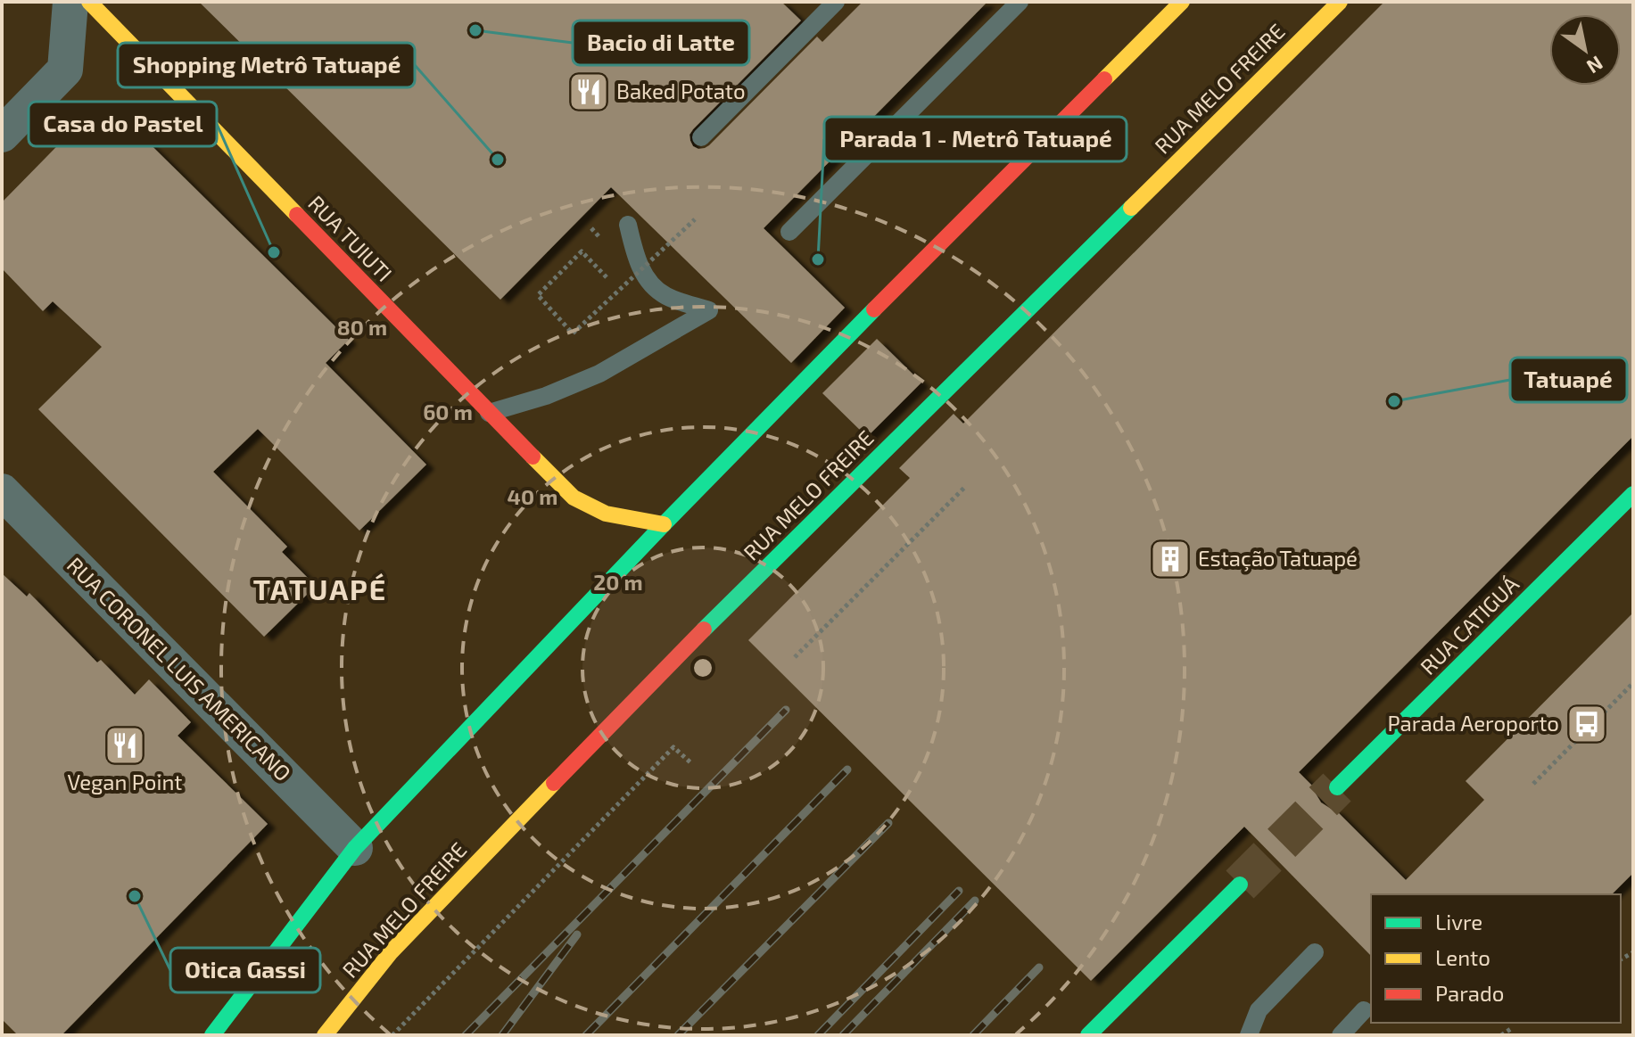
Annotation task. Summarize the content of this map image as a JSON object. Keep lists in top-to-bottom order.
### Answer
{
  "streets": {
    "main road": ["RUA MELO FREIRE", "RUA TUIUTI", "RUA CATIGUÁ"],
    "street": ["RUA CORONEL LUIS AMERICANO"]
  },
  "districts": ["TATUAPÉ"],
  "places": {
    "other": [
      "Bacio di Latte",
      "Shopping Metrô Tatuapé",
      "Casa do Pastel",
      "Parada 1 - Metrô Tatuapé",
      "Tatuapé",
      "Otica Gassi"
    ],
    "restaurant": ["Baked Potato", "Vegan Point"],
    "building": ["Estação Tatuapé"],
    "bus stop": ["Parada Aeroporto"]
  },
  "legend": ["Livre", "Lento", "Parado"],
  "north": "bottom right",
  "rings": [
    "80 m",
    "60 m",
    "40 m",
    "20 m"
  ]
}
